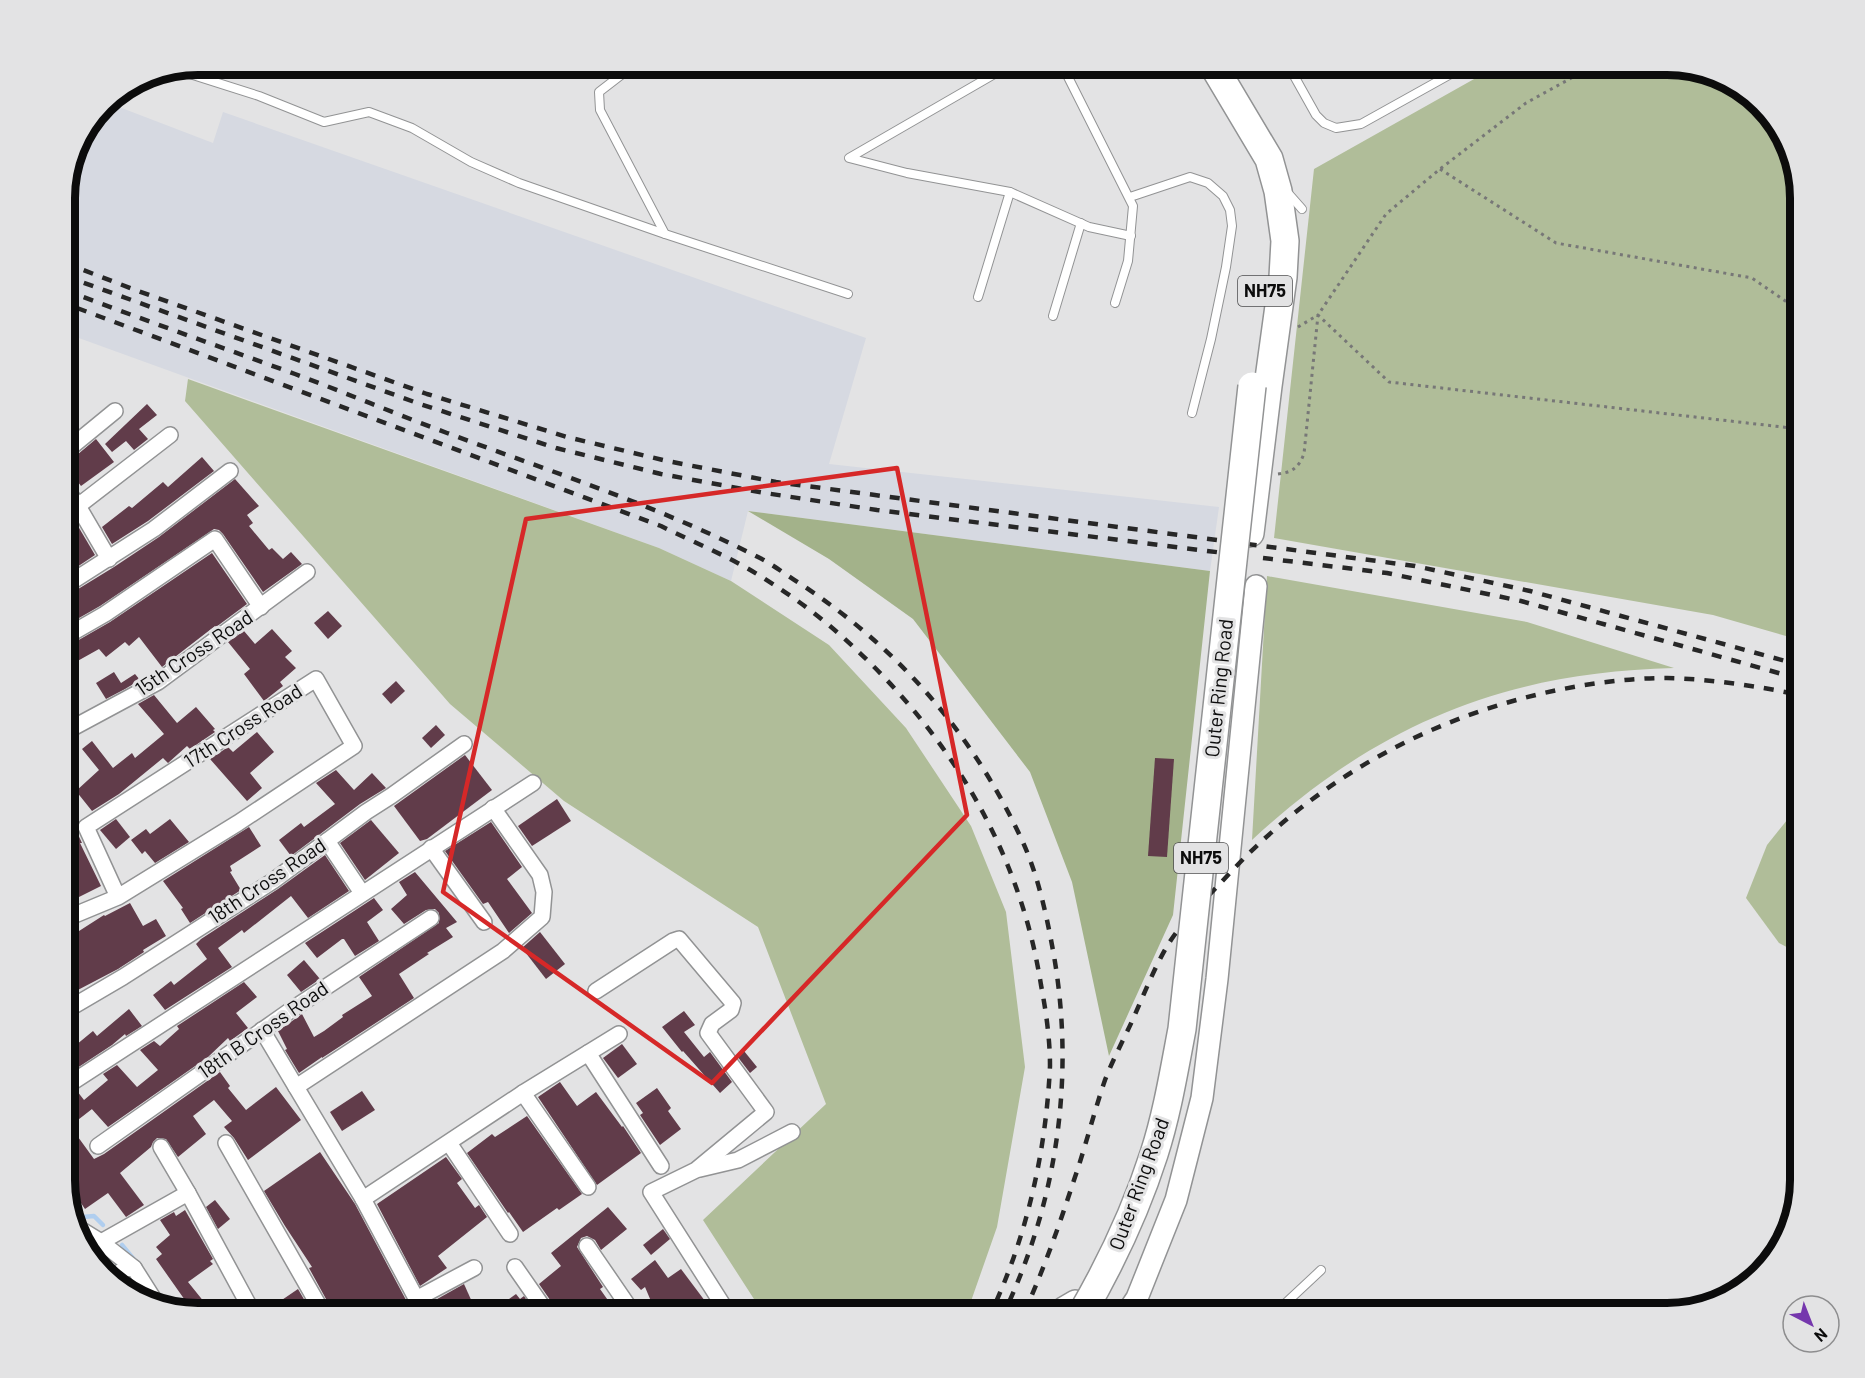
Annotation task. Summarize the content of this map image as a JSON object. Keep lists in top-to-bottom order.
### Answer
{
  "streets": {
    "highway": ["NH75", "Outer Ring Road"],
    "street": [
      "15th Cross Road",
      "17th Cross Road",
      "18th Cross Road",
      "18th B Cross Road"
    ]
  },
  "north": "bottom right"
}
